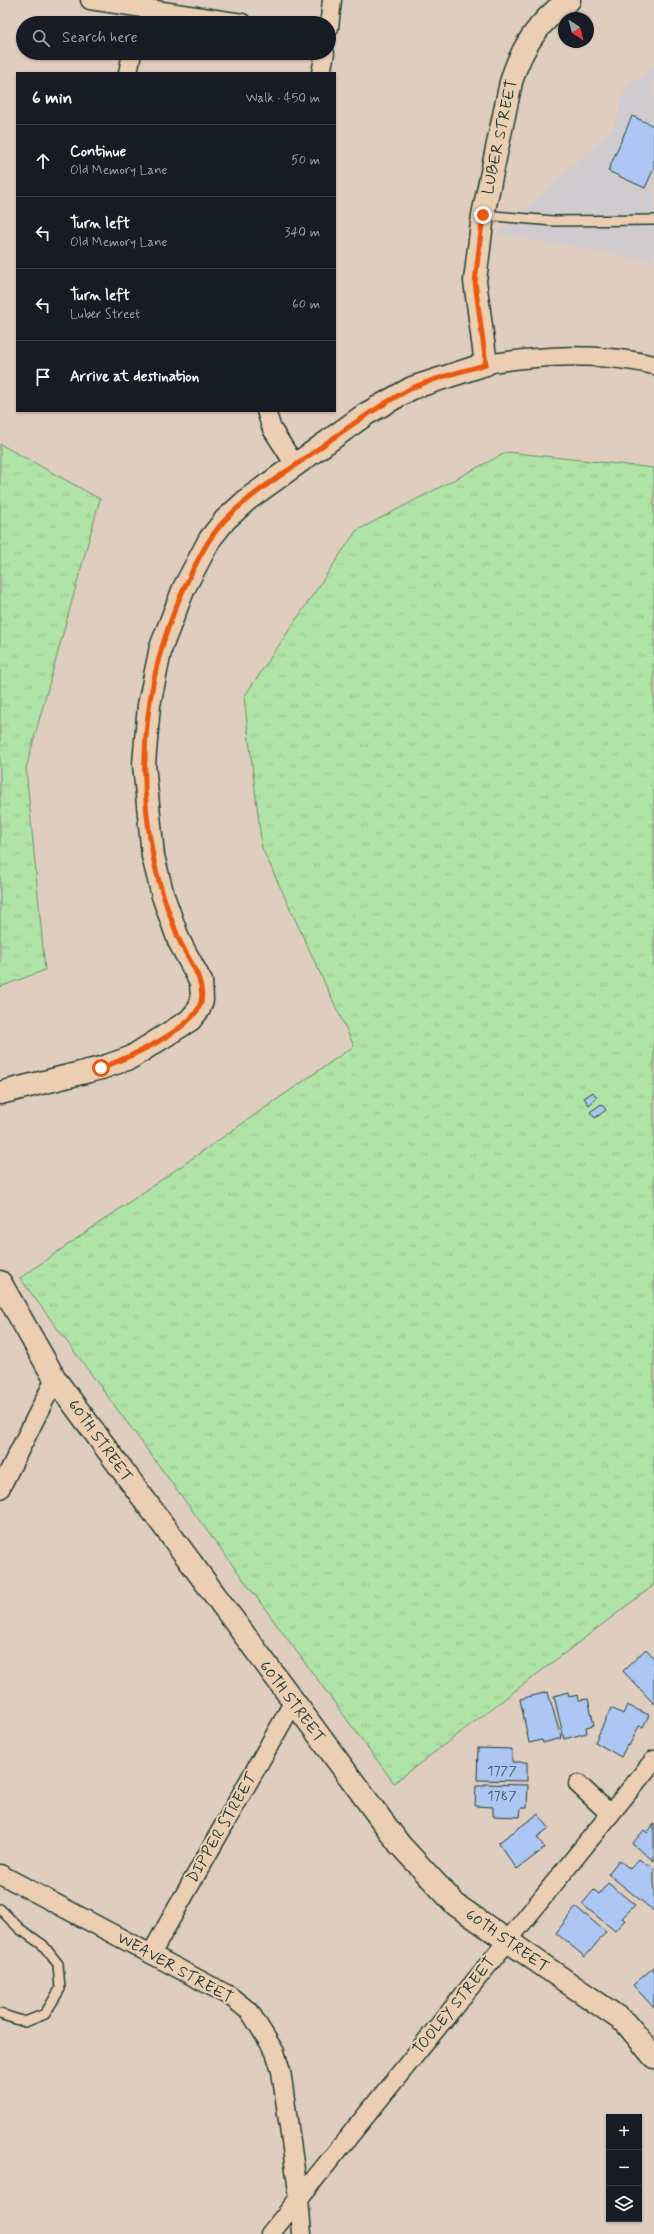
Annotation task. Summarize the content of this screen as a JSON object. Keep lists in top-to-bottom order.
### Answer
{
  "streets": {
    "street": [
      "LUBER STREET",
      "60TH STREET",
      "DIPPER STREET",
      "WEAVER STREET",
      "TOOLEY STREET"
    ]
  },
  "crossings": [
    ["60TH STREET", "DIPPER STREET"],
    ["60TH STREET", "TOOLEY STREET"],
    ["DIPPER STREET", "WEAVER STREET"],
    ["WEAVER STREET", "TOOLEY STREET"]
  ],
  "house_numbers": ["1777", "1787"],
  "north": "bottom right",
  "page": {
    "search": "Search here",
    "heading": ["6 min", "Walk · 450 m"],
    "list": [
      ["Continue", "Old Memory Lane", "50 m"],
      ["Turn left", "Old Memory Lane", "340 m"],
      ["Turn left", "Luber Street", "60 m"],
      "Arrive at destination"
    ],
    "map_buttons": ["+", "−"]
  }
}
